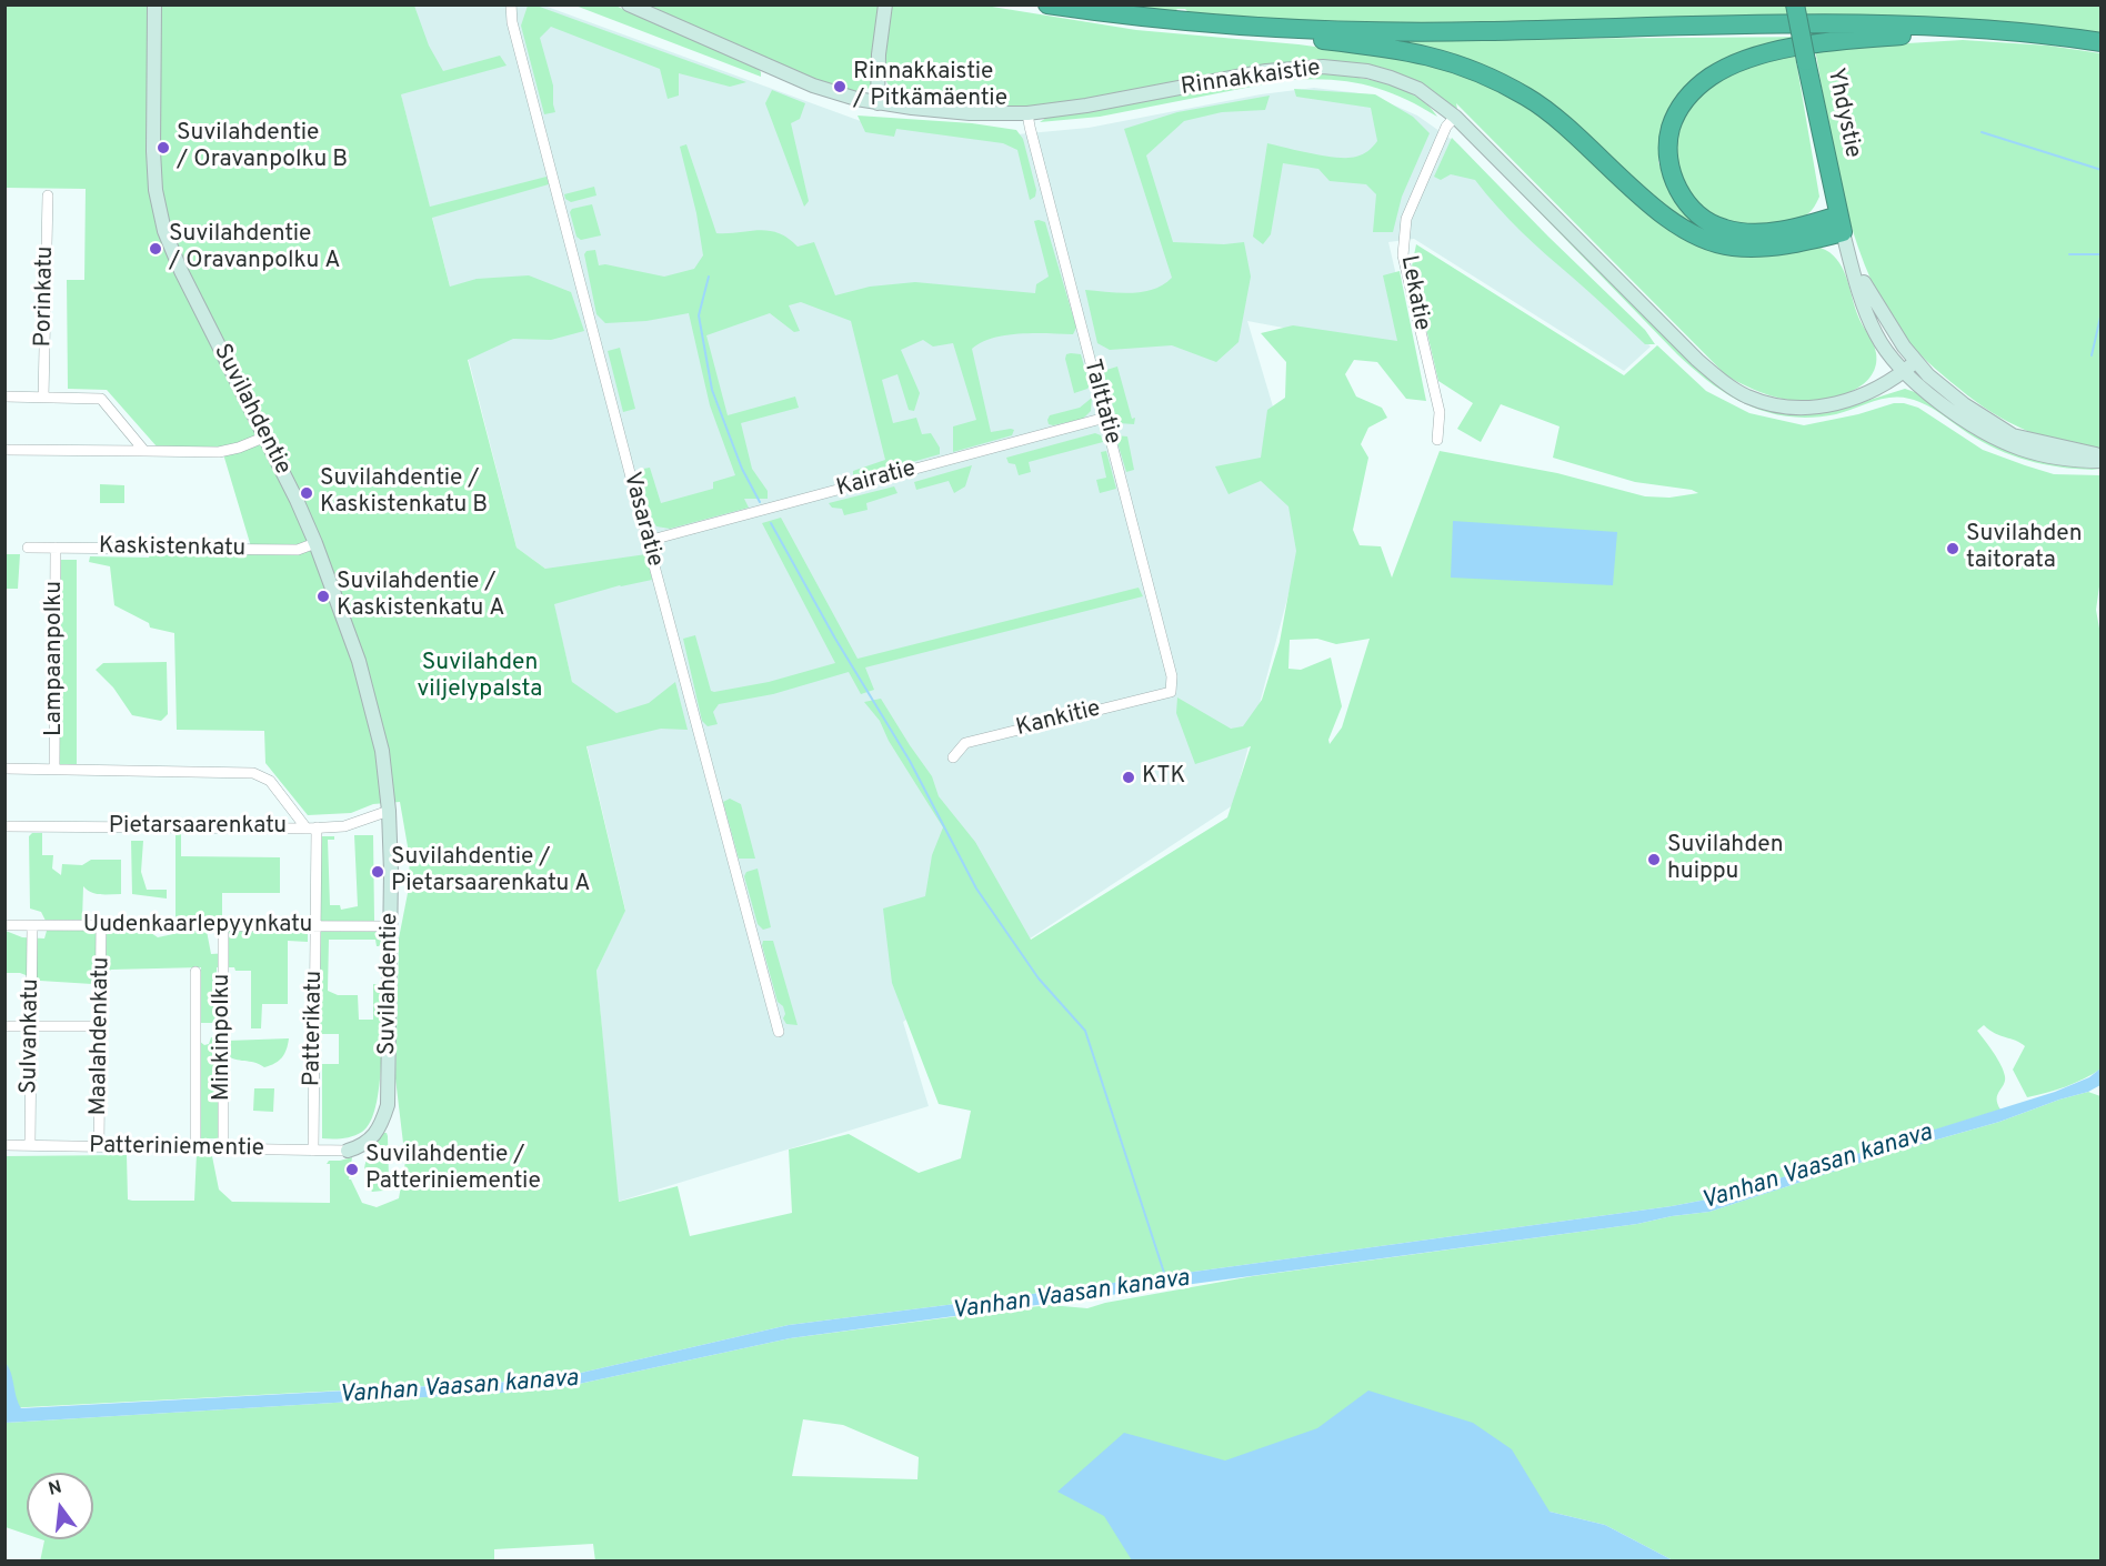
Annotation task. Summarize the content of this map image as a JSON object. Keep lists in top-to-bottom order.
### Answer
{
  "streets": {
    "highway": ["Yhdystie"],
    "street": [
      "Rinnakkaistie",
      "Lekatie",
      "Porinkatu",
      "Talttatie",
      "Suvilahdentie",
      "Kairatie",
      "Vasaratie",
      "Kaskistenkatu",
      "Lampaanpolku",
      "Kankitie",
      "Pietarsaarenkatu",
      "Uudenkaarlepyynkatu",
      "Patterikatu",
      "Sulvankatu",
      "Maalahdenkatu",
      "Minkinpolku",
      "Patteriniementie"
    ]
  },
  "crossings": [
    ["Rinnakkaistie", "Lekatie"],
    ["Rinnakkaistie", "Talttatie"],
    ["Talttatie", "Kairatie"],
    ["Talttatie", "Kankitie"],
    ["Suvilahdentie", "Kaskistenkatu"],
    ["Suvilahdentie", "Pietarsaarenkatu"],
    ["Suvilahdentie", "Uudenkaarlepyynkatu"],
    ["Suvilahdentie", "Patteriniementie"],
    ["Kairatie", "Vasaratie"],
    ["Kaskistenkatu", "Lampaanpolku"],
    ["Pietarsaarenkatu", "Patterikatu"],
    ["Uudenkaarlepyynkatu", "Patterikatu"],
    ["Uudenkaarlepyynkatu", "Sulvankatu"],
    ["Uudenkaarlepyynkatu", "Maalahdenkatu"],
    ["Uudenkaarlepyynkatu", "Minkinpolku"],
    ["Patterikatu", "Patteriniementie"],
    ["Sulvankatu", "Patteriniementie"],
    ["Maalahdenkatu", "Patteriniementie"],
    ["Minkinpolku", "Patteriniementie"]
  ],
  "water": ["Vanhan Vaasan kanava"],
  "parks": ["Suvilahden viljelypalsta"],
  "places": [
    "Rinnakkaistie / Pitkämäentie",
    "Suvilahdentie / Oravanpolku B",
    "Suvilahdentie / Oravanpolku A",
    "Suvilahdentie / Kaskistenkatu B",
    "Suvilahden taitorata",
    "Suvilahdentie / Kaskistenkatu A",
    "KTK",
    "Suvilahden huippu",
    "Suvilahdentie / Pietarsaarenkatu A",
    "Suvilahdentie / Patteriniementie"
  ],
  "north": "top"
}
